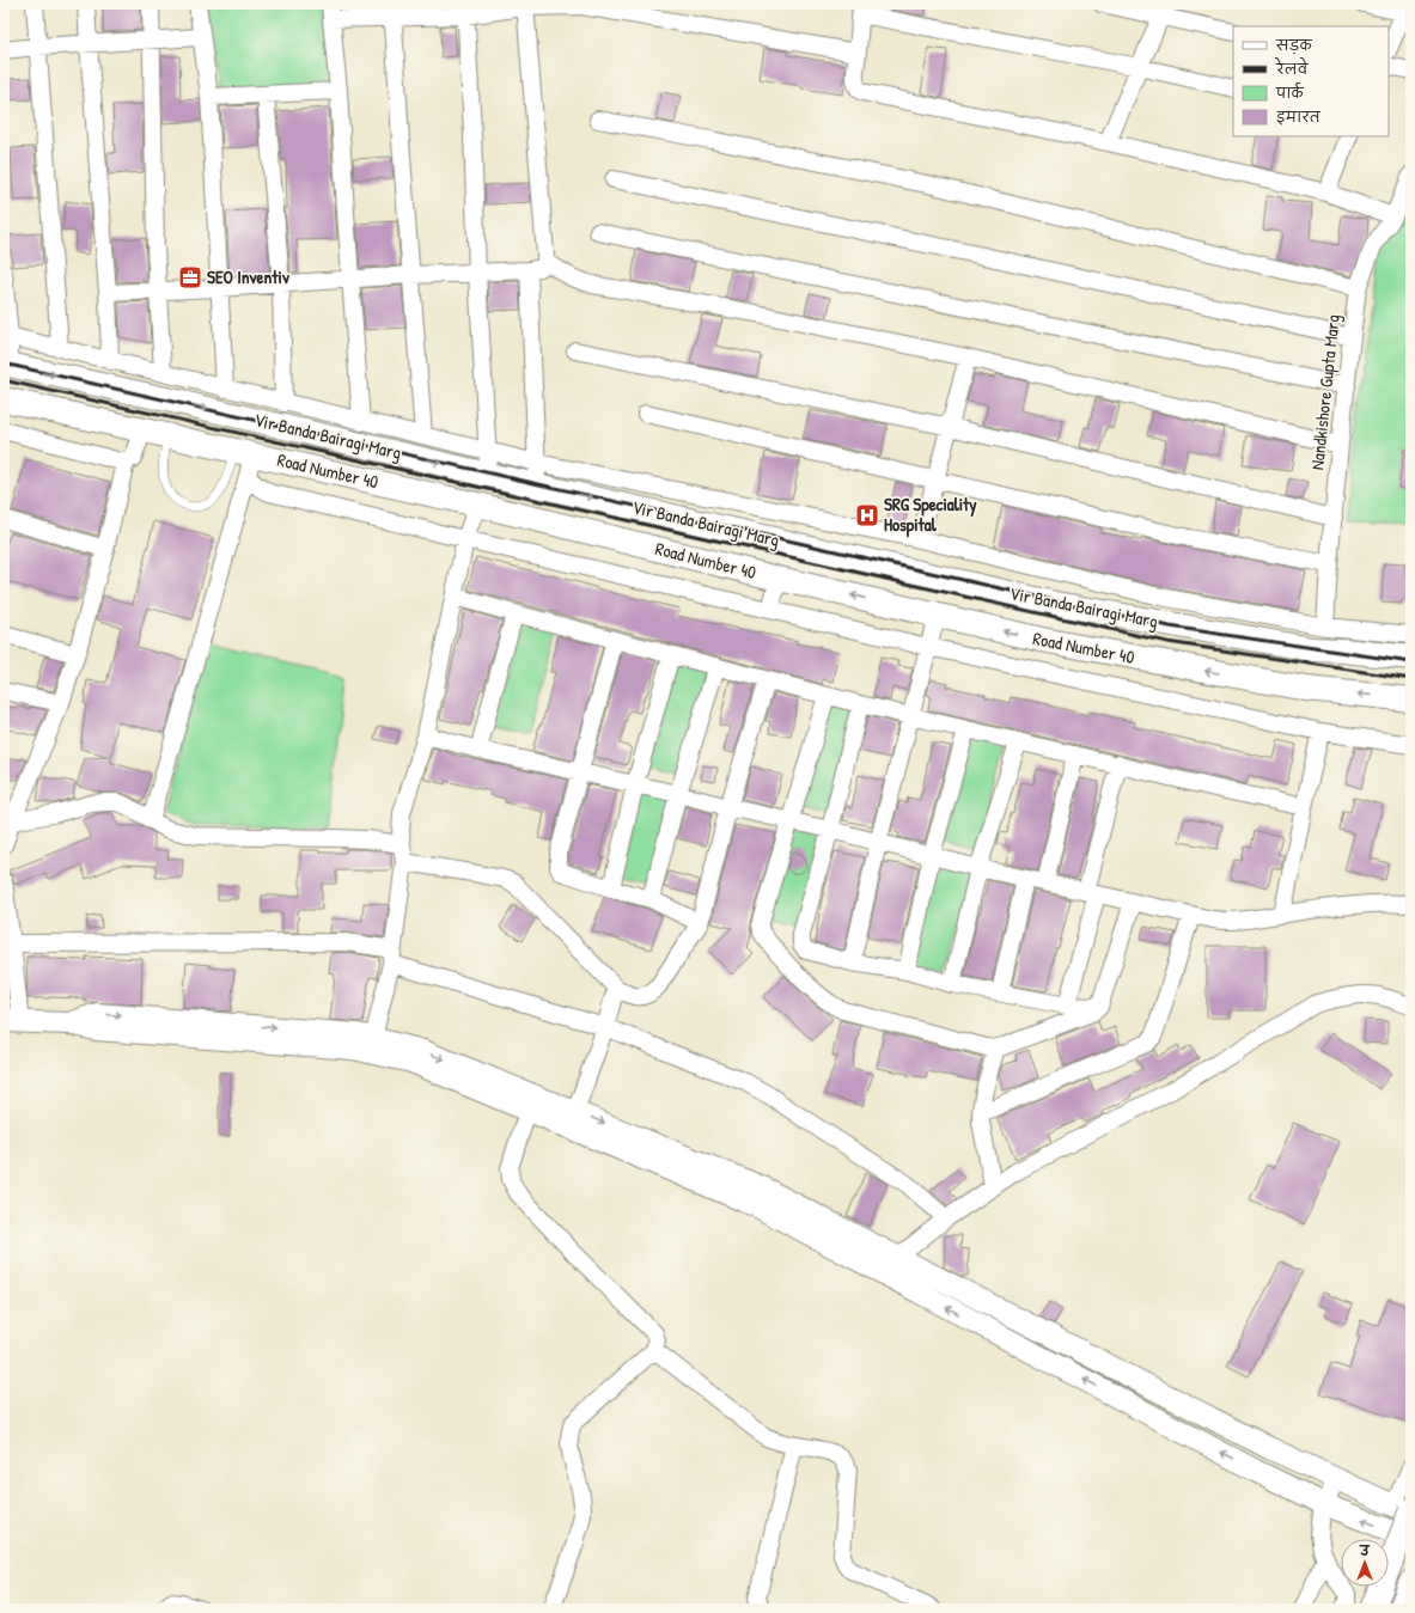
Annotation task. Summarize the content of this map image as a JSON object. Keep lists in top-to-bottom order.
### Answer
{
  "streets": {
    "main road": ["Vir Banda Bairagi Marg", "Road Number 40"],
    "street": ["Nandkishore Gupta Marg"]
  },
  "one_way": ["Vir Banda Bairagi Marg", "Road Number 40"],
  "places": {
    "office": ["SEO Inventiv"],
    "hospital": ["SRG Speciality Hospital"]
  },
  "legend": [
    "सड़क",
    "रेलवे",
    "पार्क",
    "इमारत"
  ],
  "north": "top"
}
